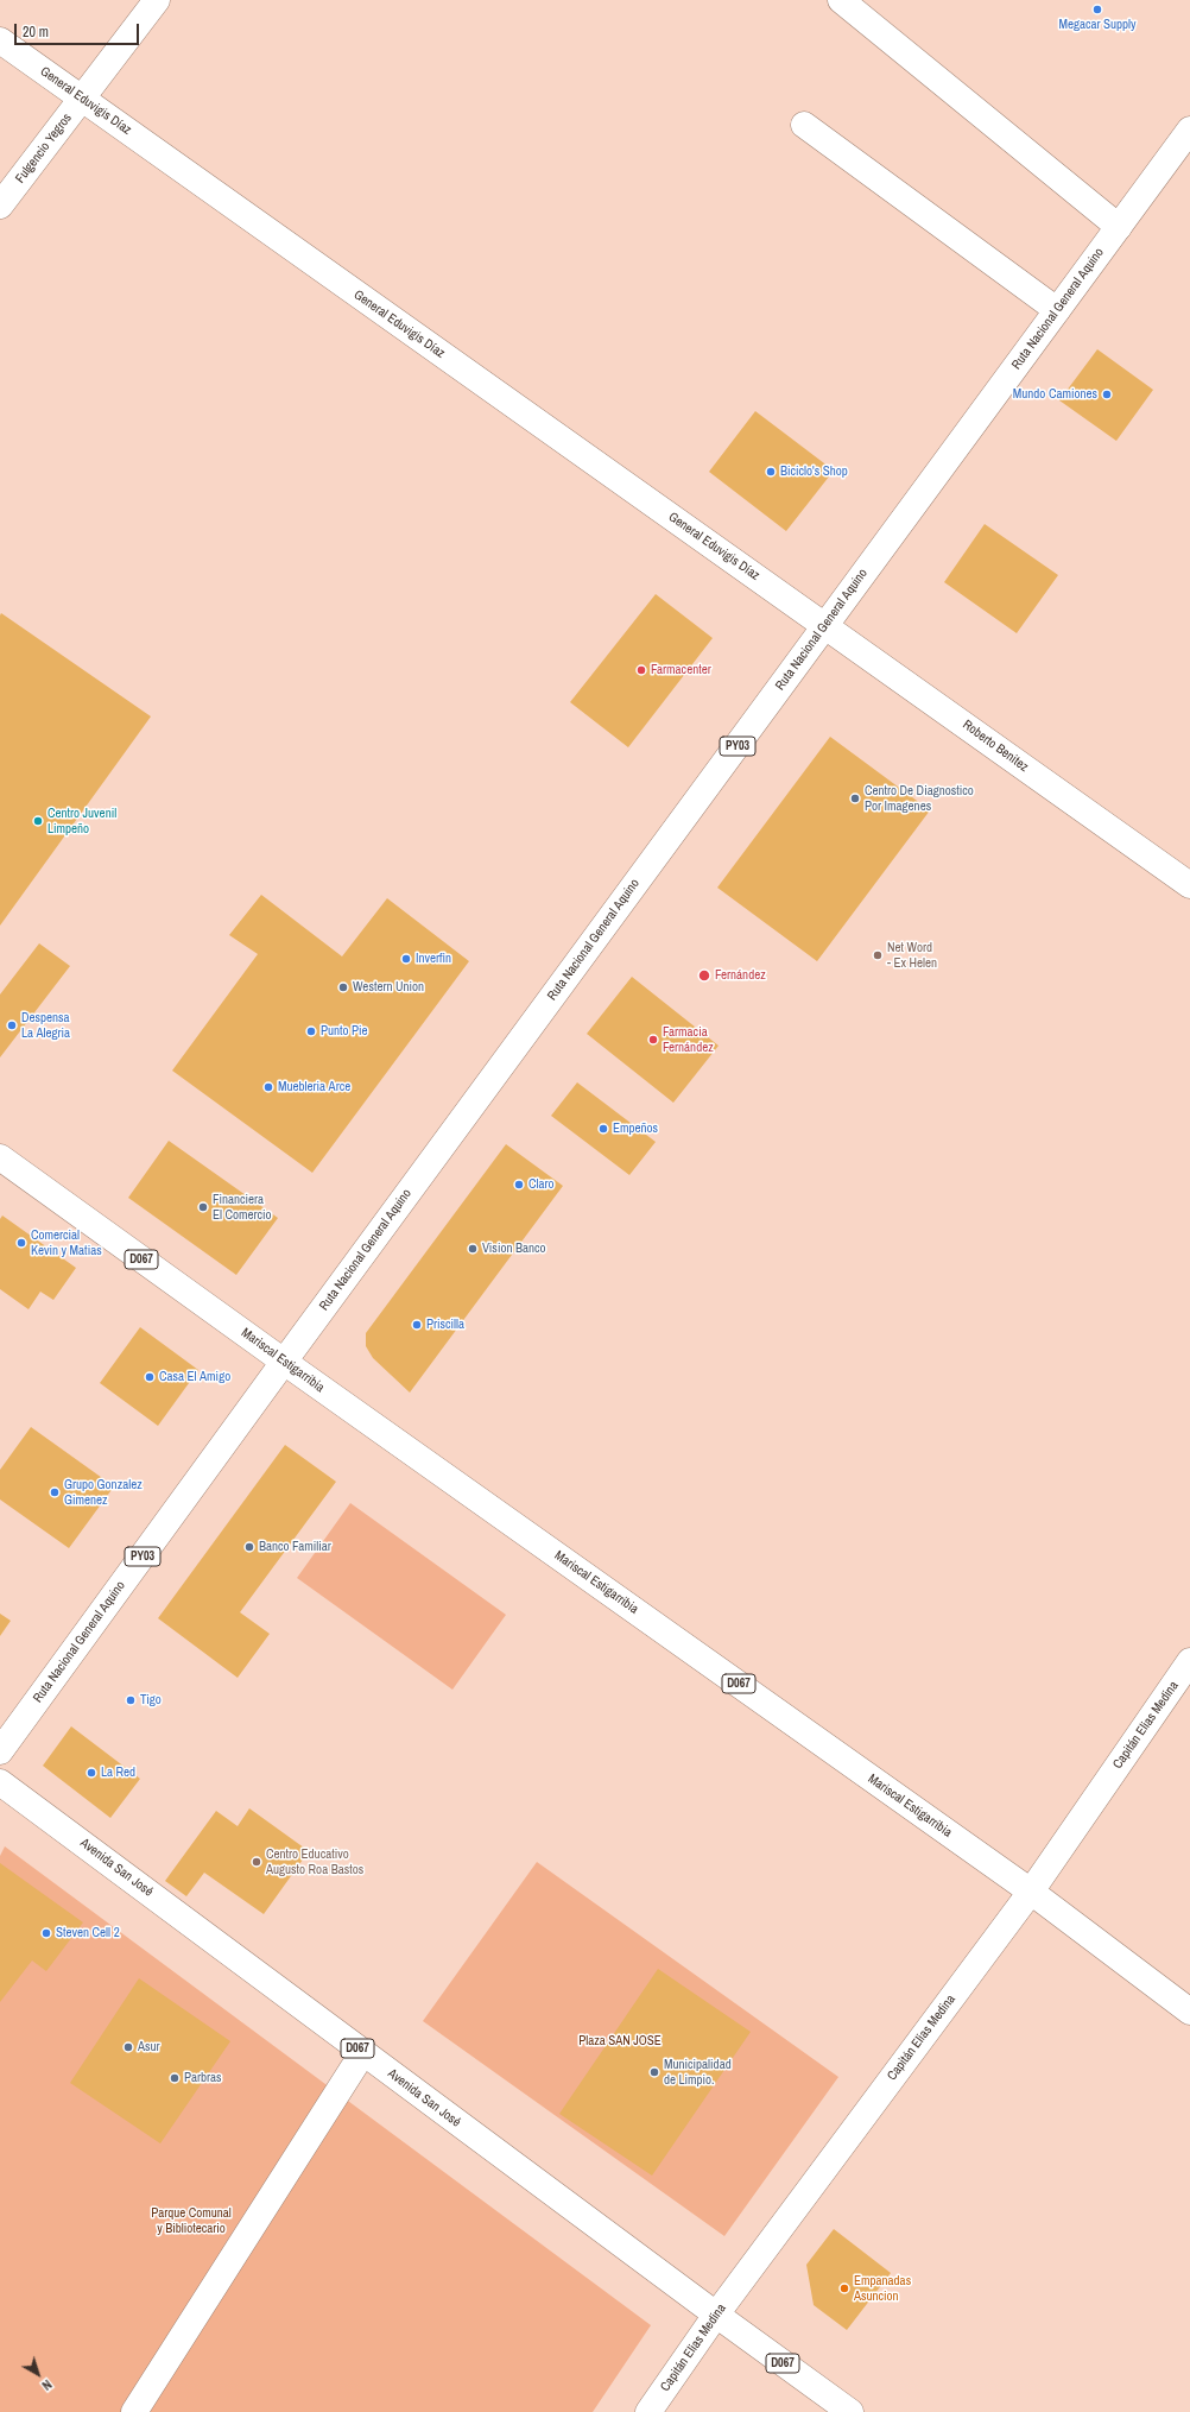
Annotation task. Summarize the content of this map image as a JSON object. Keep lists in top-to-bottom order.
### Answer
{
  "streets": {
    "main road": [
      "General Eduvigis Díaz",
      "Fulgencio Yegros",
      "Ruta Nacional General Aquino",
      "PY03",
      "Roberto Benitez",
      "D067",
      "Mariscal Estigarribia",
      "Capitán Elias Medina",
      "Avenida San José"
    ]
  },
  "crossings": [
    ["General Eduvigis Díaz", "Fulgencio Yegros"],
    ["General Eduvigis Díaz", "Roberto Benitez"],
    ["Ruta Nacional General Aquino", "Roberto Benitez"],
    ["Ruta Nacional General Aquino", "Mariscal Estigarribia"],
    ["Mariscal Estigarribia", "Capitán Elias Medina"],
    ["Capitán Elias Medina", "Avenida San José"]
  ],
  "parks": ["Plaza SAN JOSE", "Parque Comunal y Bibliotecario"],
  "places": [
    "Megacar Supply",
    "Mundo Camiones",
    "Biciclo's Shop",
    "Farmacenter",
    "Centro De Diagnostico Por Imagenes",
    "Centro Juvenil Limpeño",
    "Net Word - Ex Helen",
    "Inverfin",
    "Fernández",
    "Western Union",
    "Despensa La Alegria",
    "Punto Pie",
    "Farmacia Fernández",
    "Muebleria Arce",
    "Empeños",
    "Claro",
    "Financiera El Comercio",
    "Comercial Kevin y Matias",
    "Vision Banco",
    "Priscilla",
    "Casa El Amigo",
    "Grupo Gonzalez Gimenez",
    "Banco Familiar",
    "Tigo",
    "La Red",
    "Centro Educativo Augusto Roa Bastos",
    "Steven Cell 2",
    "Asur",
    "Municipalidad de Limpio.",
    "Parbras",
    "Empanadas Asuncion"
  ],
  "scale_bar": "20 m",
  "north": "bottom right"
}
